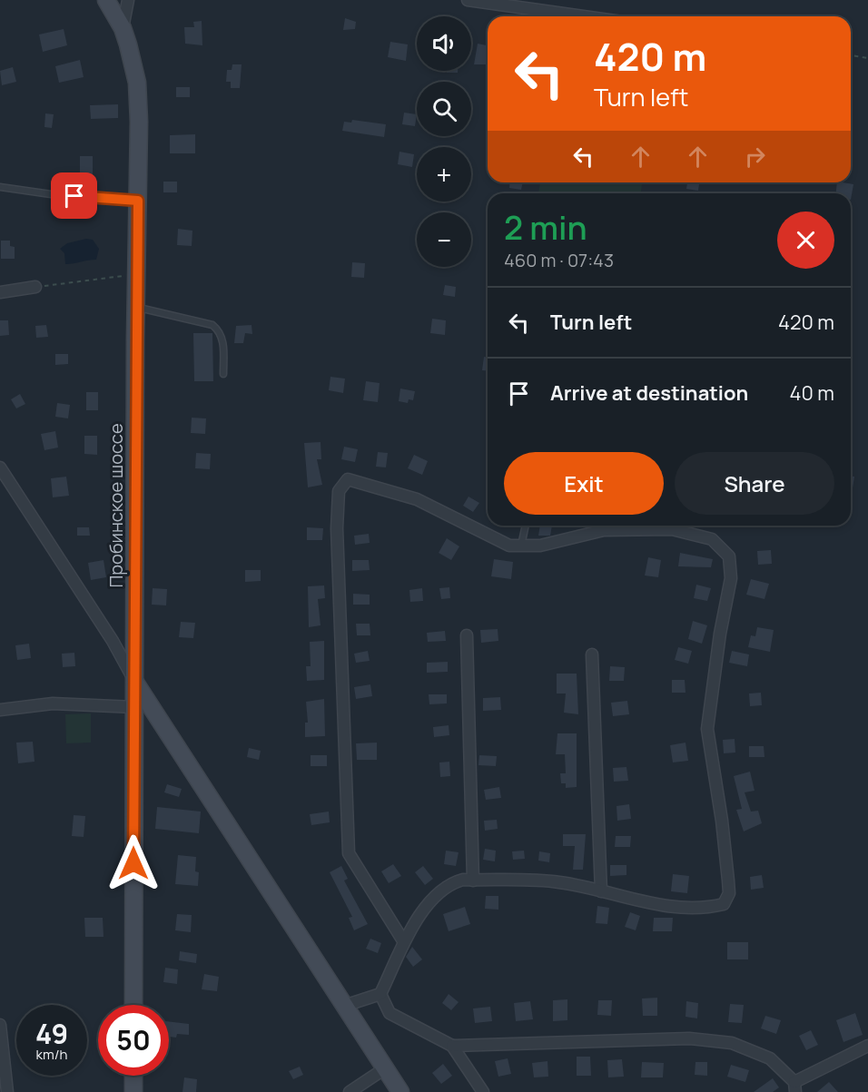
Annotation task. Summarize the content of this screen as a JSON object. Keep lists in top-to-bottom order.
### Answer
{
  "streets": {
    "main road": ["Пробинское шоссе"]
  },
  "page": {
    "map_buttons": ["+", "−"],
    "turn": ["420 m", "Turn left"],
    "heading": ["2 min", "460 m · 07:43"],
    "list": [
      {
        "name": "Turn left",
        "value": "420 m"
      },
      {
        "name": "Arrive at destination",
        "value": "40 m"
      }
    ],
    "buttons": ["Exit", "Share"],
    "speed": "49 km/h",
    "limit": "50"
  }
}
